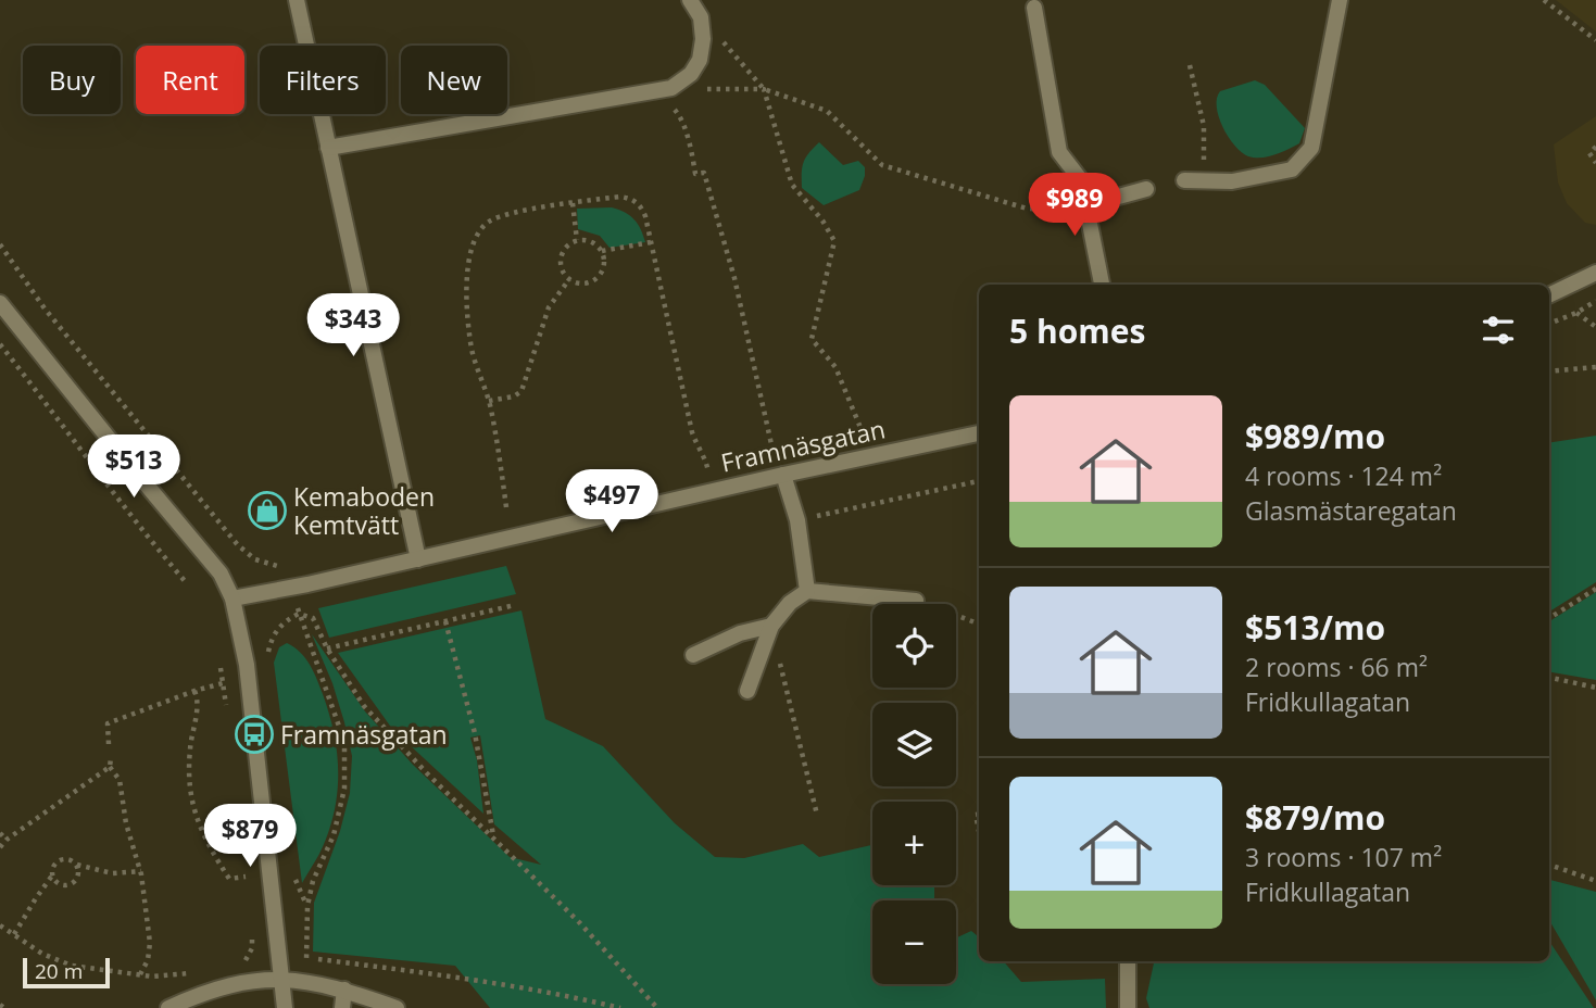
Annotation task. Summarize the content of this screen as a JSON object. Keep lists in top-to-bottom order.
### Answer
{
  "streets": {
    "street": ["Framnäsgatan"]
  },
  "places": {
    "shop": ["Kemaboden Kemtvätt"],
    "bus stop": ["Framnäsgatan"]
  },
  "scale_bar": "20 m",
  "page": {
    "chip": [
      "Buy",
      "Rent",
      "Filters",
      "New"
    ],
    "price": [
      "$989",
      "$343",
      "$513",
      "$497",
      "$879"
    ],
    "heading": "5 homes",
    "list": [
      {
        "name": "$989/mo",
        "note": "4 rooms · 124 m² · Glasmästaregatan"
      },
      {
        "name": "$513/mo",
        "note": "2 rooms · 66 m² · Fridkullagatan"
      },
      {
        "name": "$879/mo",
        "note": "3 rooms · 107 m² · Fridkullagatan"
      }
    ],
    "map_buttons": ["+", "−"],
    "scale": "20 m"
  }
}
